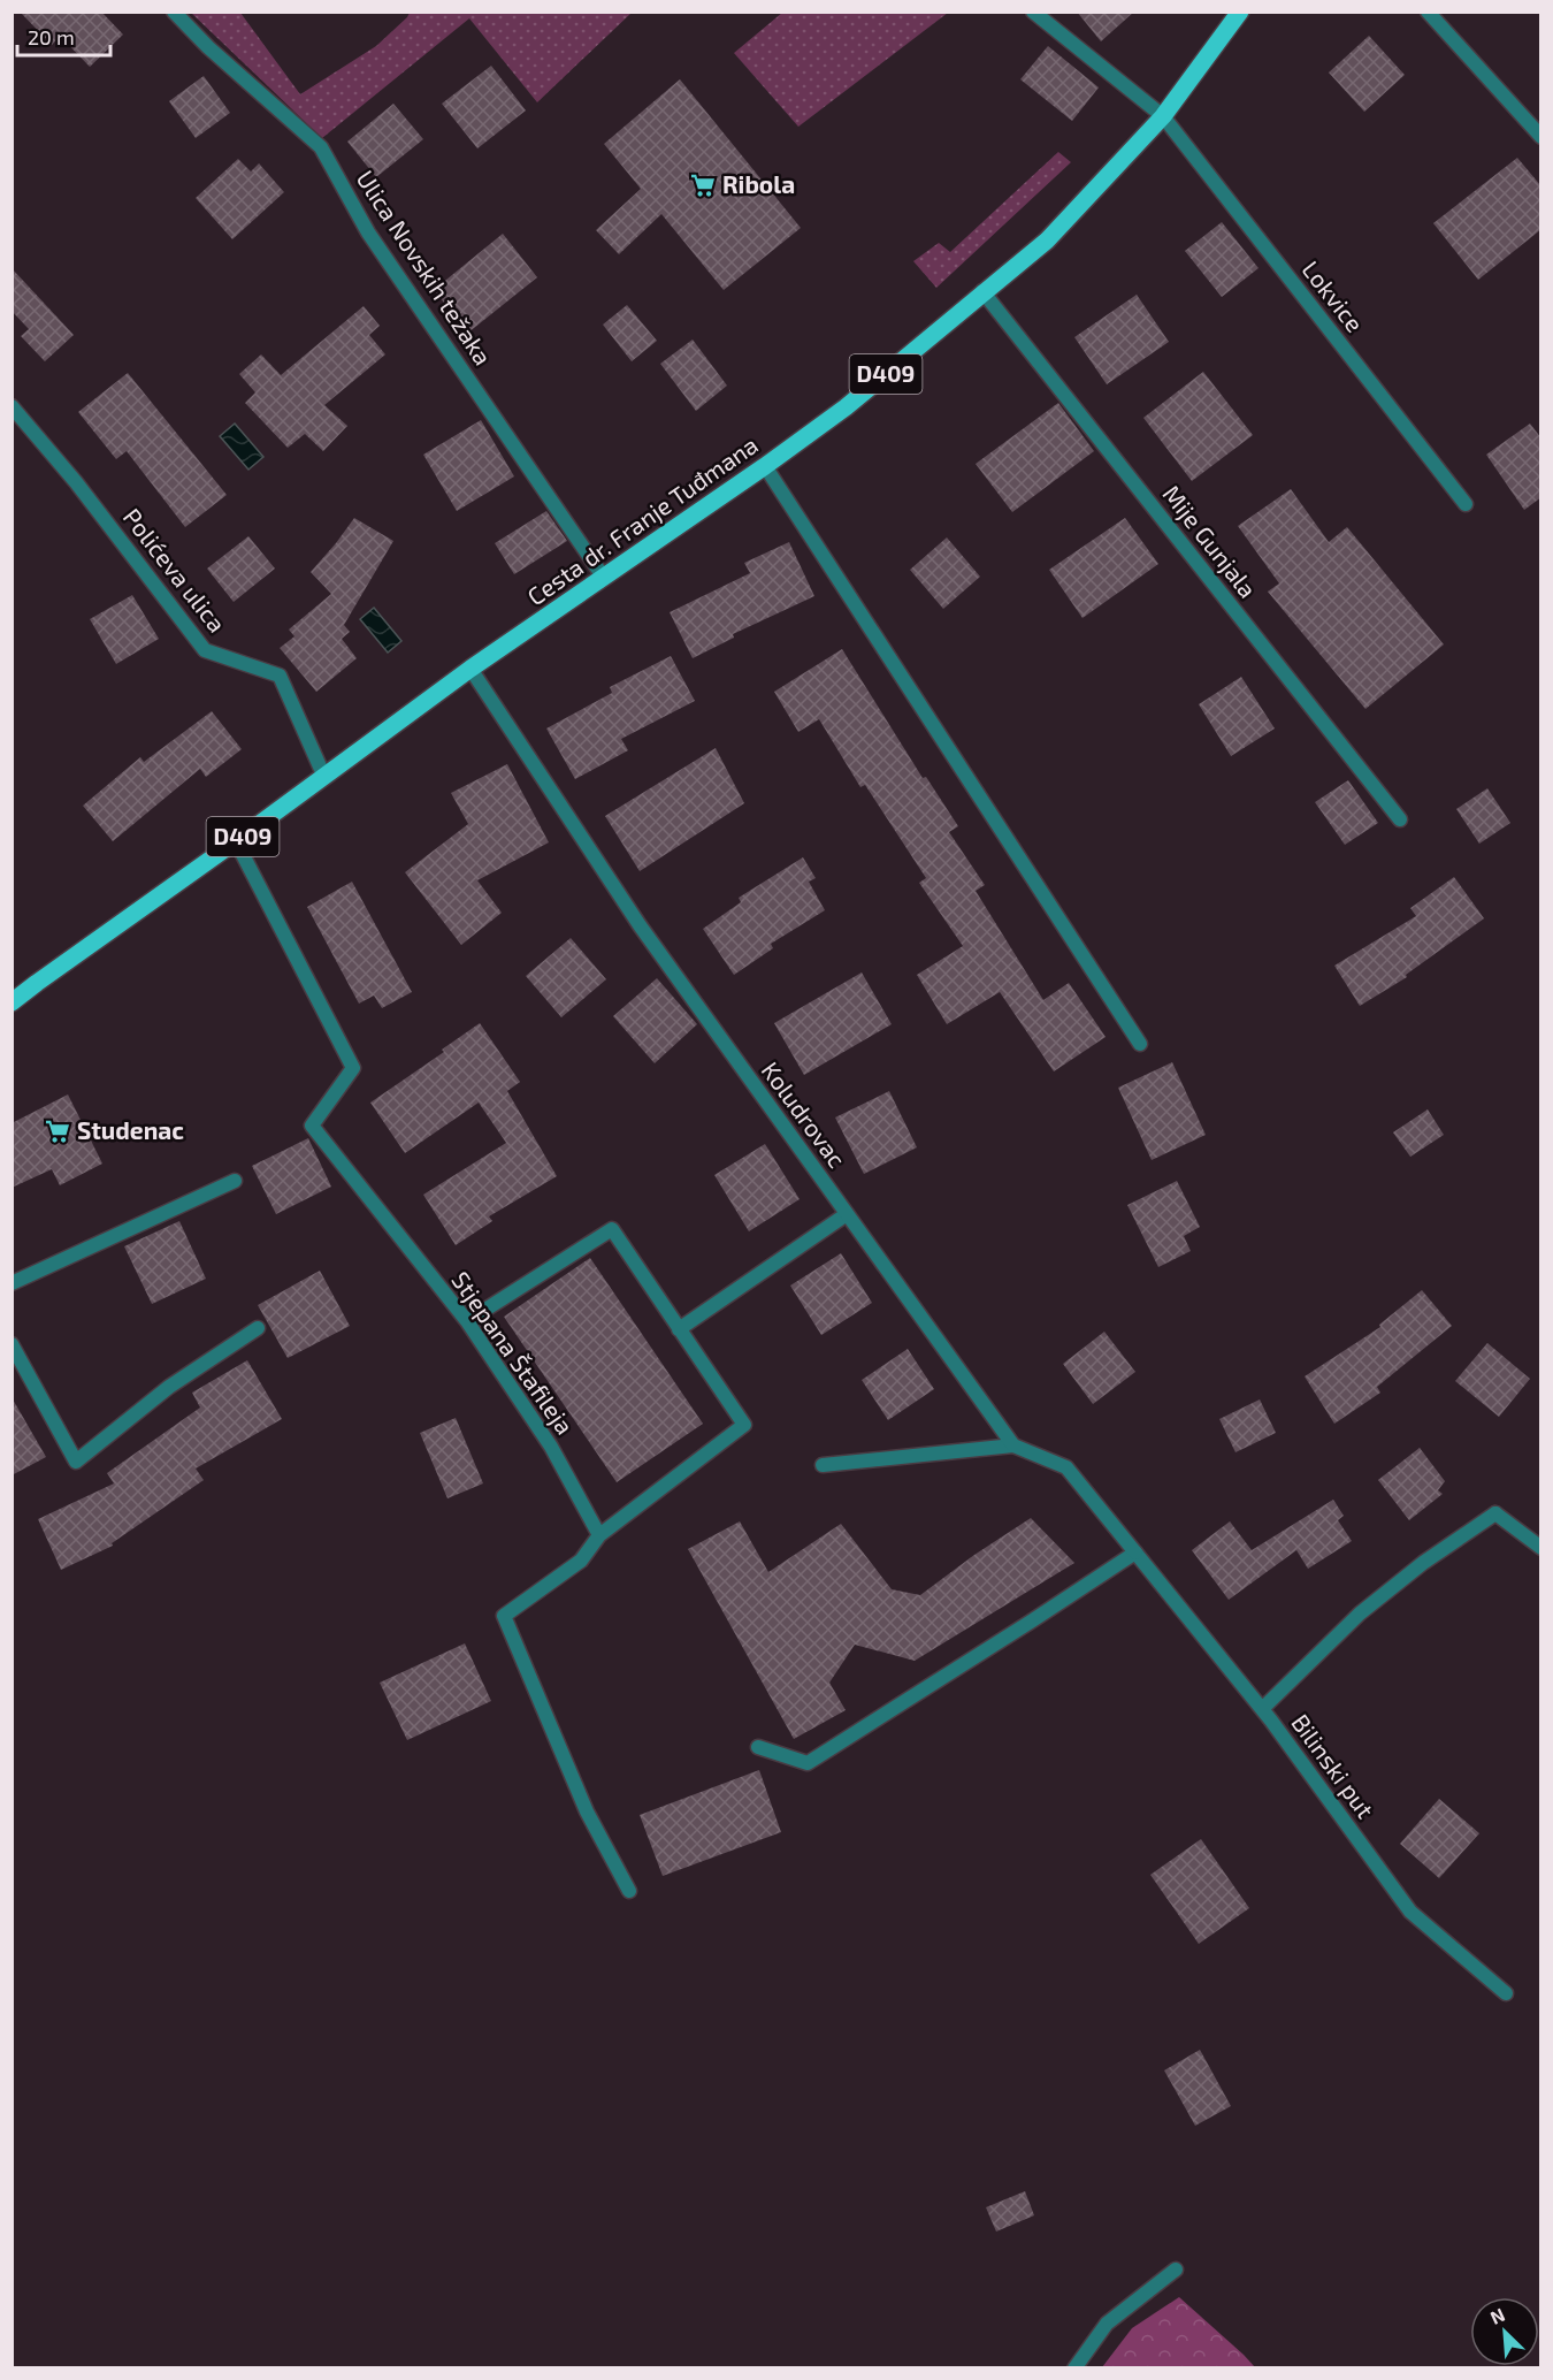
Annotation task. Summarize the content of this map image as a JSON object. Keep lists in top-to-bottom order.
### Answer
{
  "streets": {
    "main road": ["D409", "Cesta dr. Franje Tuđmana"],
    "street": [
      "Ulica Novskih težaka",
      "Lokvice",
      "Mije Gunjala",
      "Polićeva ulica",
      "Koludrovac",
      "Stjepana Štafileja",
      "Bilinski put"
    ]
  },
  "crossings": [
    ["Ulica Novskih težaka", "Cesta dr. Franje Tuđmana"],
    ["Lokvice", "Cesta dr. Franje Tuđmana"],
    ["Cesta dr. Franje Tuđmana", "Mije Gunjala"],
    ["Cesta dr. Franje Tuđmana", "Polićeva ulica"],
    ["Cesta dr. Franje Tuđmana", "Koludrovac"],
    ["Cesta dr. Franje Tuđmana", "Stjepana Štafileja"]
  ],
  "places": {
    "supermarket": ["Ribola", "Studenac"]
  },
  "scale_bar": "20 m",
  "north": "top left"
}
